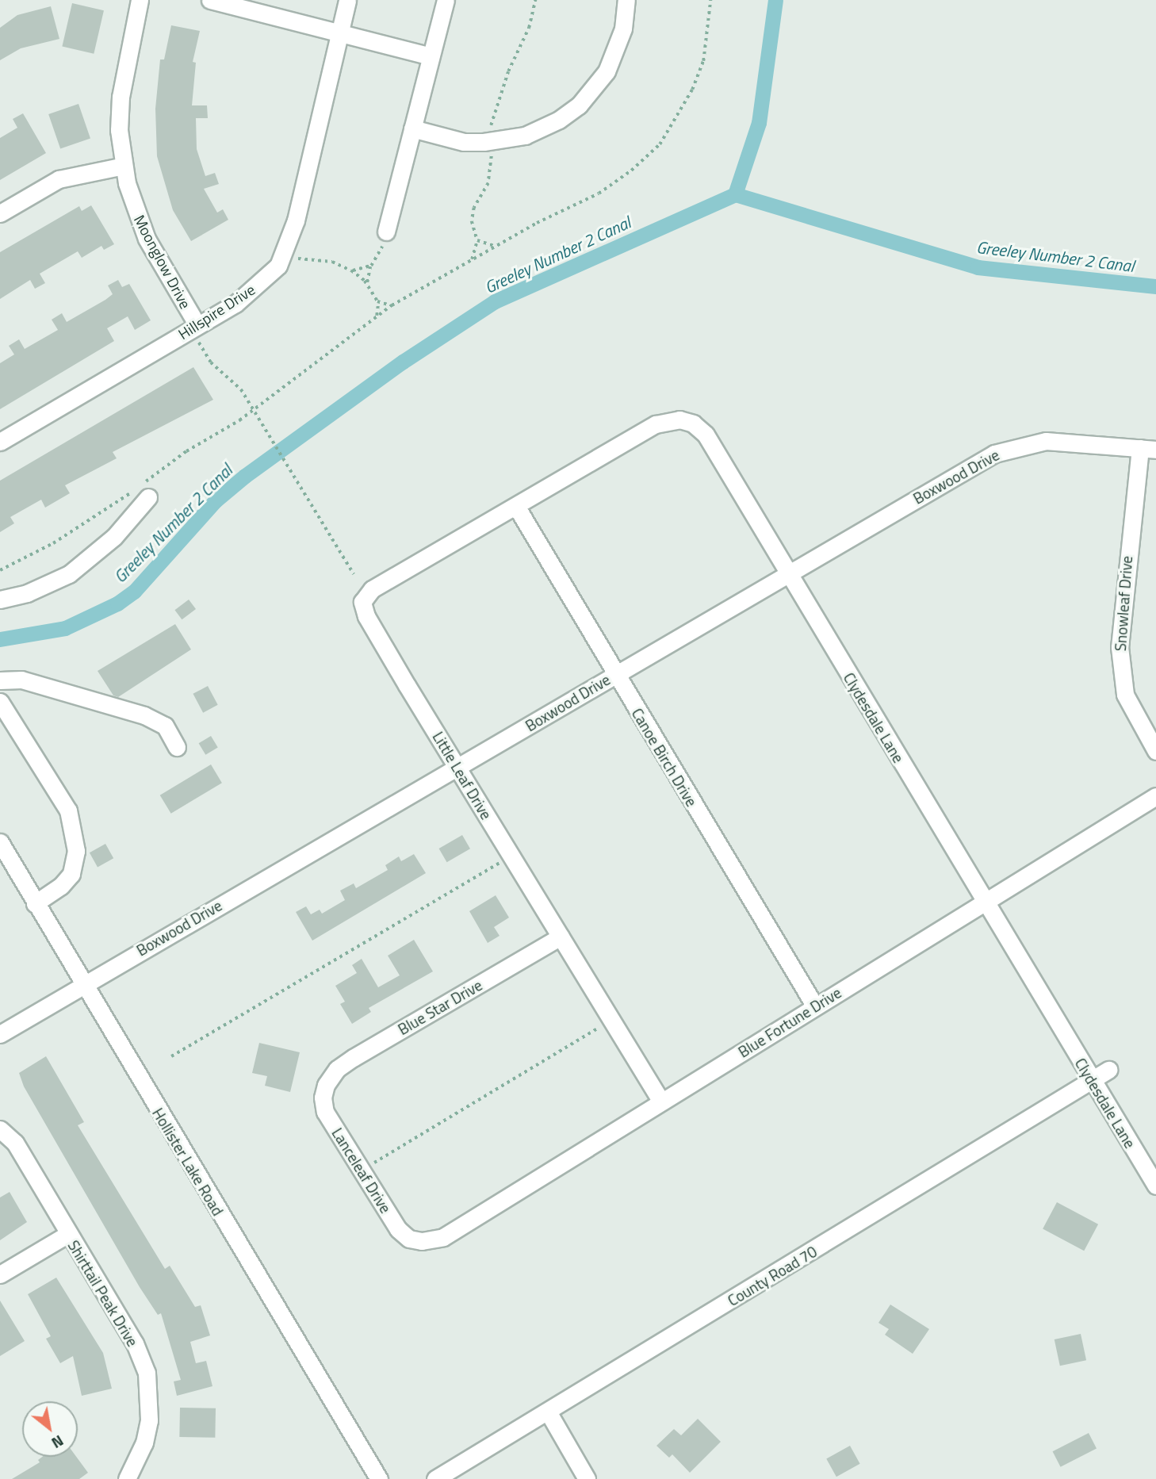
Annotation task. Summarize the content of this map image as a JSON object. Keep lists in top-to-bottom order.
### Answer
{
  "streets": {
    "street": [
      "Moonglow Drive",
      "Hillspire Drive",
      "Boxwood Drive",
      "Snowleaf Drive",
      "Clydesdale Lane",
      "Canoe Birch Drive",
      "Little Leaf Drive",
      "Blue Star Drive",
      "Blue Fortune Drive",
      "Hollister Lake Road",
      "Lanceleaf Drive",
      "County Road 70",
      "Shirttail Peak Drive"
    ]
  },
  "crossings": [
    ["Moonglow Drive", "Hillspire Drive"],
    ["Boxwood Drive", "Snowleaf Drive"],
    ["Boxwood Drive", "Clydesdale Lane"],
    ["Boxwood Drive", "Canoe Birch Drive"],
    ["Boxwood Drive", "Little Leaf Drive"],
    ["Boxwood Drive", "Hollister Lake Road"],
    ["Clydesdale Lane", "Canoe Birch Drive"],
    ["Clydesdale Lane", "Little Leaf Drive"],
    ["Clydesdale Lane", "Blue Fortune Drive"],
    ["Clydesdale Lane", "County Road 70"],
    ["Canoe Birch Drive", "Little Leaf Drive"],
    ["Canoe Birch Drive", "Blue Fortune Drive"],
    ["Little Leaf Drive", "Blue Star Drive"],
    ["Little Leaf Drive", "Blue Fortune Drive"],
    ["Blue Star Drive", "Lanceleaf Drive"],
    ["Blue Fortune Drive", "Lanceleaf Drive"]
  ],
  "water": ["Greeley Number 2 Canal"],
  "north": "bottom right"
}
